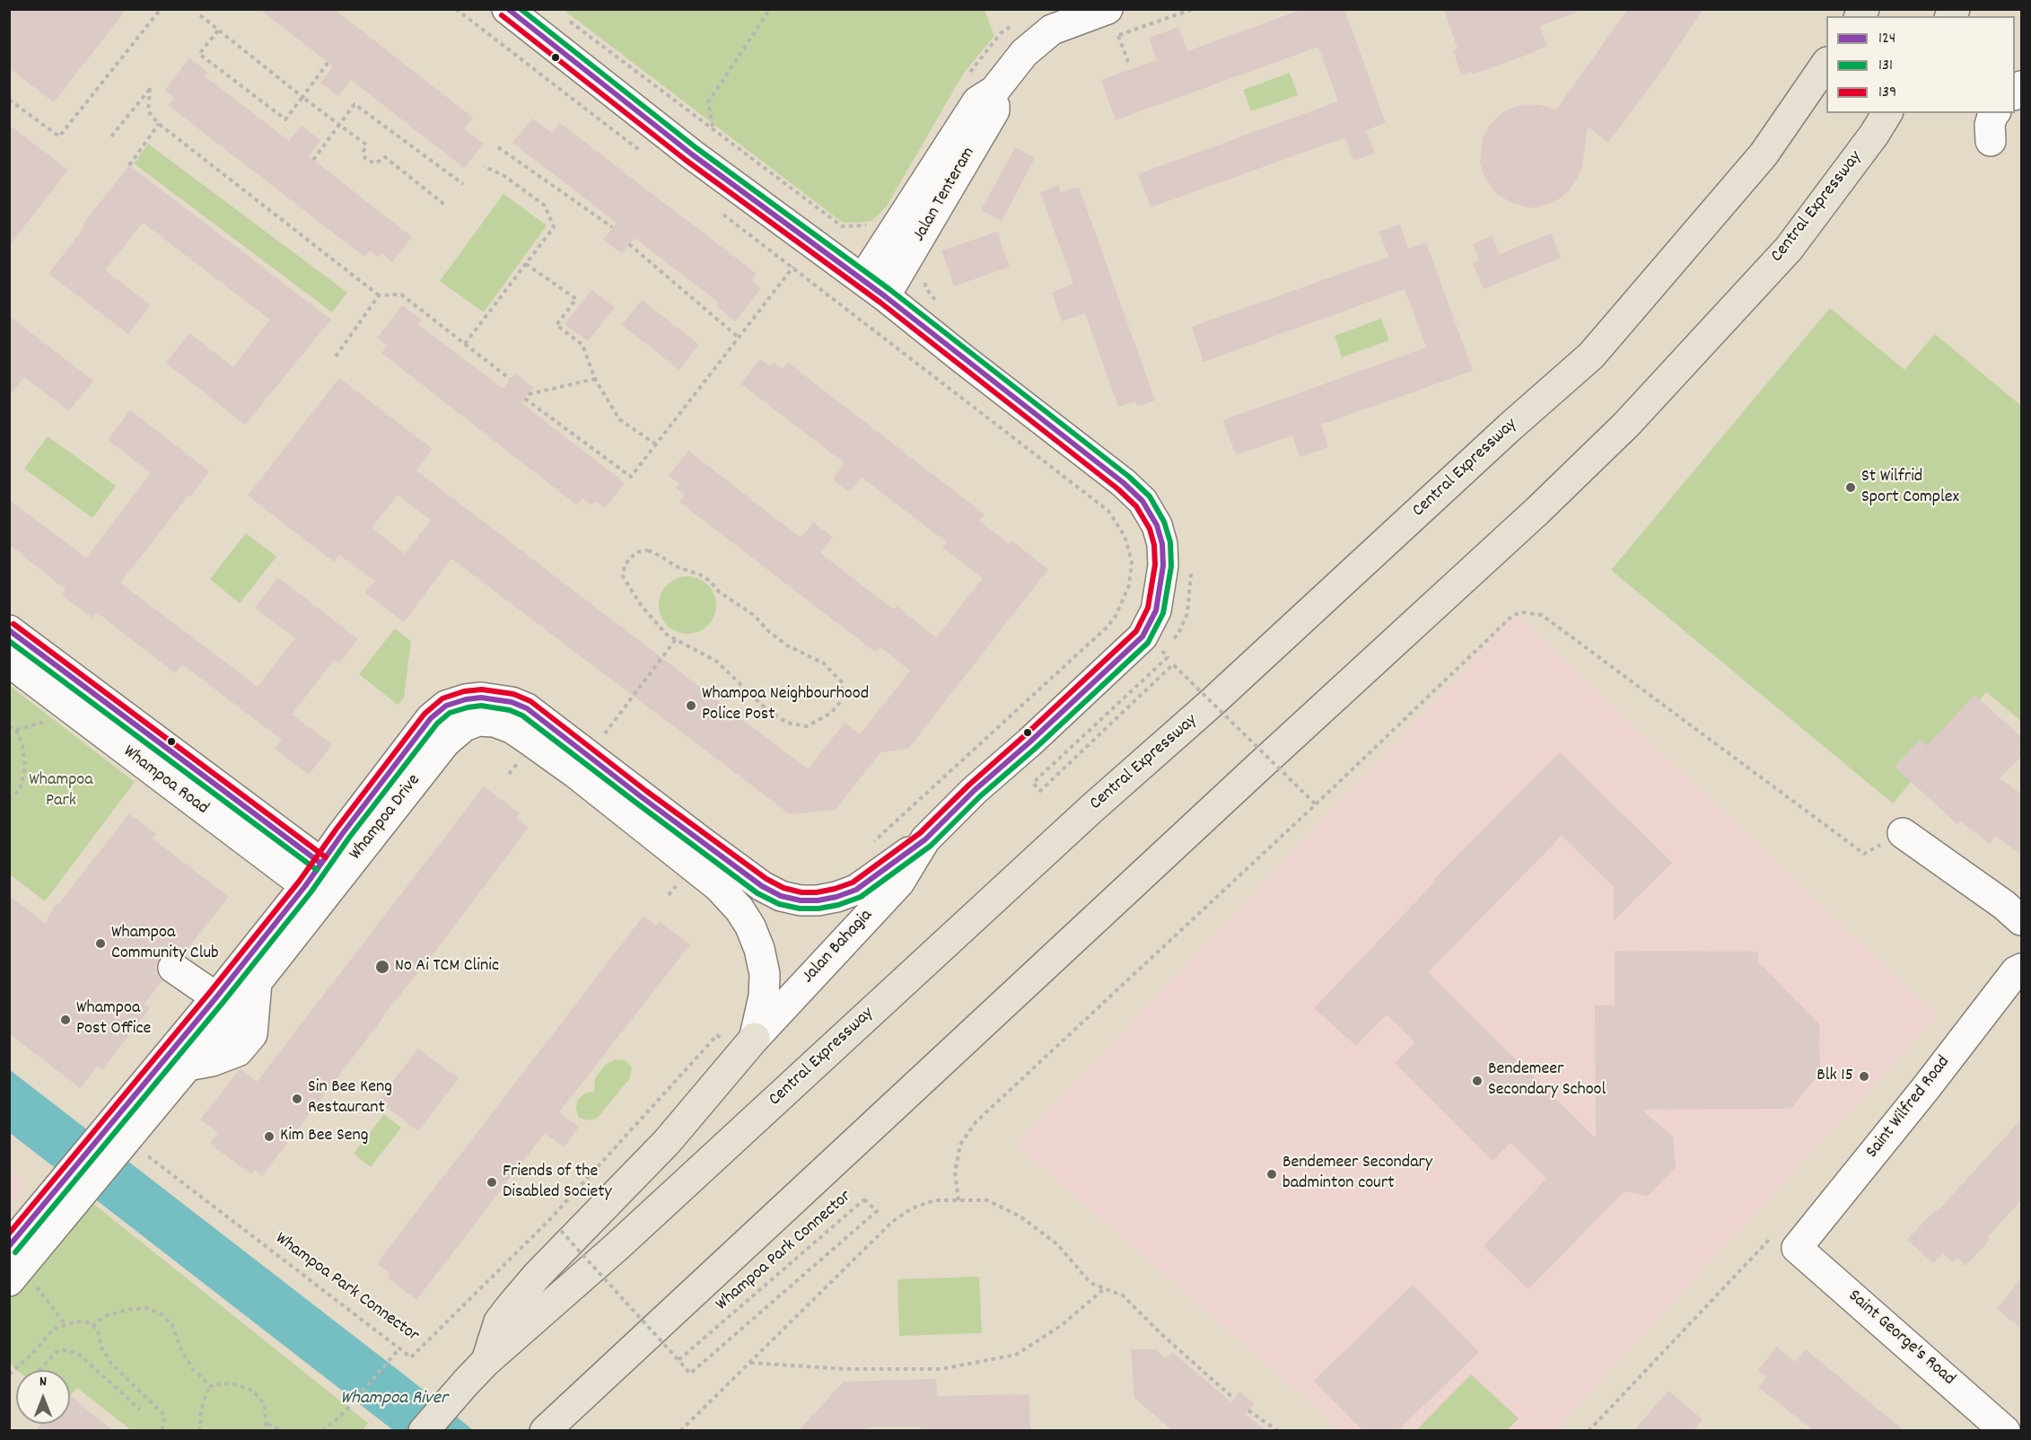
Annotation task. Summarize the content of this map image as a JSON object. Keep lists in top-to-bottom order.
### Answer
{
  "streets": {
    "highway": ["Central Expressway"],
    "street": [
      "Jalan Tenteram",
      "Whampoa Road",
      "Whampoa Drive",
      "Jalan Bahagia",
      "Saint Wilfred Road",
      "Saint George's Road"
    ],
    "path": ["Whampoa Park Connector"]
  },
  "crossings": [
    ["Jalan Tenteram", "Jalan Bahagia"],
    ["Whampoa Road", "Whampoa Drive"],
    ["Whampoa Drive", "Jalan Bahagia"],
    ["Saint Wilfred Road", "Saint George's Road"]
  ],
  "water": ["Whampoa River"],
  "parks": ["Whampoa Park"],
  "places": [
    "St Wilfrid Sport Complex",
    "Whampoa Neighbourhood Police Post",
    "Whampoa Community Club",
    "No Ai TCM Clinic",
    "Whampoa Post Office",
    "Blk 15",
    "Bendemeer Secondary School",
    "Sin Bee Keng Restaurant",
    "Kim Bee Seng",
    "Bendemeer Secondary badminton court",
    "Friends of the Disabled Society"
  ],
  "lines": ["transit line 124", "transit line 131", "transit line 139"],
  "legend": ["124", "131", "139"],
  "north": "top"
}
